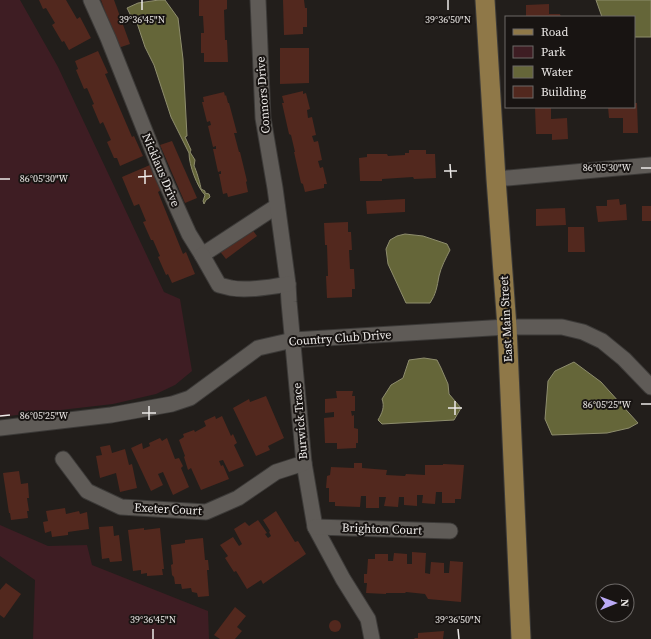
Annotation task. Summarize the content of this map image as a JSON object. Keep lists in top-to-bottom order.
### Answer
{
  "streets": {
    "main road": ["East Main Street"],
    "street": [
      "Connors Drive",
      "Nicklaus Drive",
      "Country Club Drive",
      "Burwick Trace",
      "Exeter Court",
      "Brighton Court"
    ]
  },
  "crossings": [
    ["Connors Drive", "Burwick Trace"],
    ["Nicklaus Drive", "Burwick Trace"],
    ["East Main Street", "Country Club Drive"],
    ["Country Club Drive", "Burwick Trace"],
    ["Burwick Trace", "Exeter Court"],
    ["Burwick Trace", "Brighton Court"]
  ],
  "legend": [
    "Road",
    "Park",
    "Water",
    "Building"
  ],
  "north": "right",
  "coordinates": [
    "39°36'45\"N",
    "39°36'50\"N",
    "86°05'30\"W",
    "86°05'25\"W"
  ]
}
